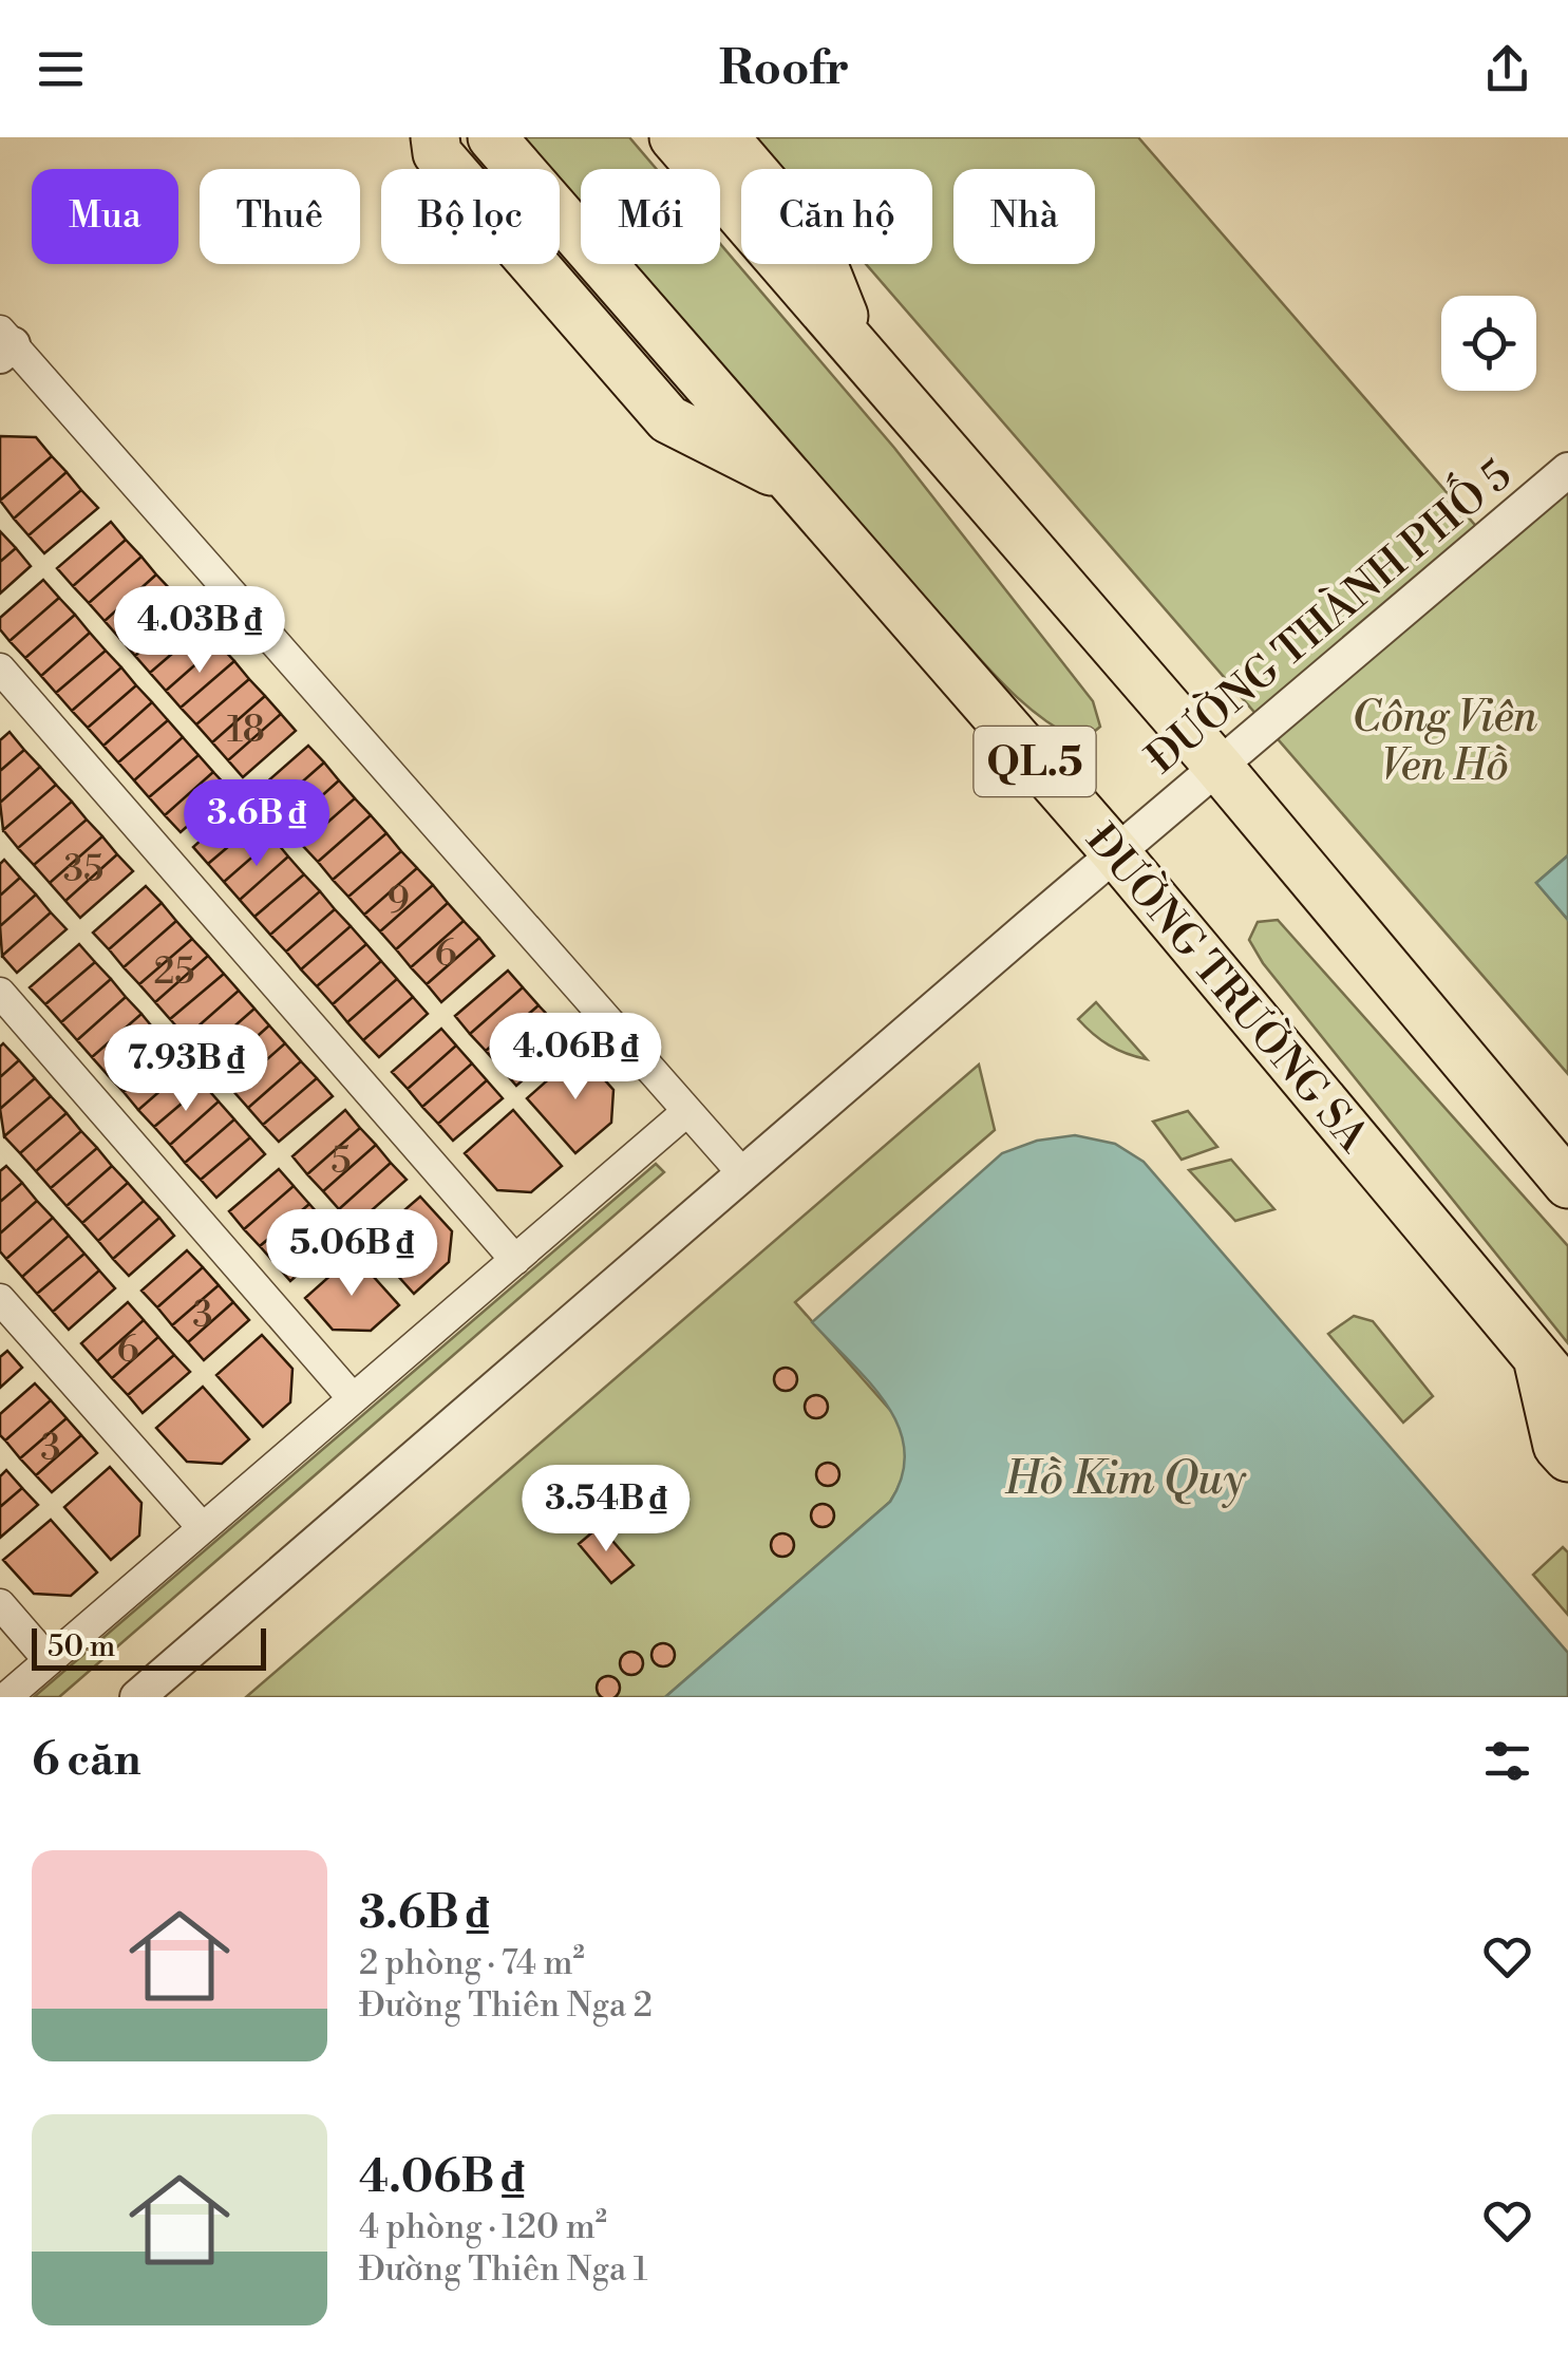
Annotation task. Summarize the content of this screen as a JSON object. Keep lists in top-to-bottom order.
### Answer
{
  "streets": {
    "highway": ["QL.5", "ĐƯỜNG TRƯỜNG SA"],
    "street": ["ĐƯỜNG THÀNH PHỐ 5"]
  },
  "crossings": [
    ["ĐƯỜNG THÀNH PHỐ 5", "ĐƯỜNG TRƯỜNG SA"]
  ],
  "water": ["Hồ Kim Quy"],
  "parks": ["Công Viên Ven Hồ"],
  "house_numbers": [
    "18",
    "35",
    "9",
    "6",
    "25",
    "5",
    "3",
    "6",
    "3"
  ],
  "scale_bar": "50 m",
  "page": {
    "header": "Roofr",
    "chip": [
      "Mua",
      "Thuê",
      "Bộ lọc",
      "Mới",
      "Căn hộ",
      "Nhà"
    ],
    "price": [
      "4.03B ₫",
      "3.6B ₫",
      "4.06B ₫",
      "7.93B ₫",
      "5.06B ₫",
      "3.54B ₫"
    ],
    "scale": "50 m",
    "heading": "6 căn",
    "list": [
      {
        "name": "3.6B ₫",
        "note": "2 phòng · 74 m² · Đường Thiên Nga 2"
      },
      {
        "name": "4.06B ₫",
        "note": "4 phòng · 120 m² · Đường Thiên Nga 1"
      }
    ]
  }
}
